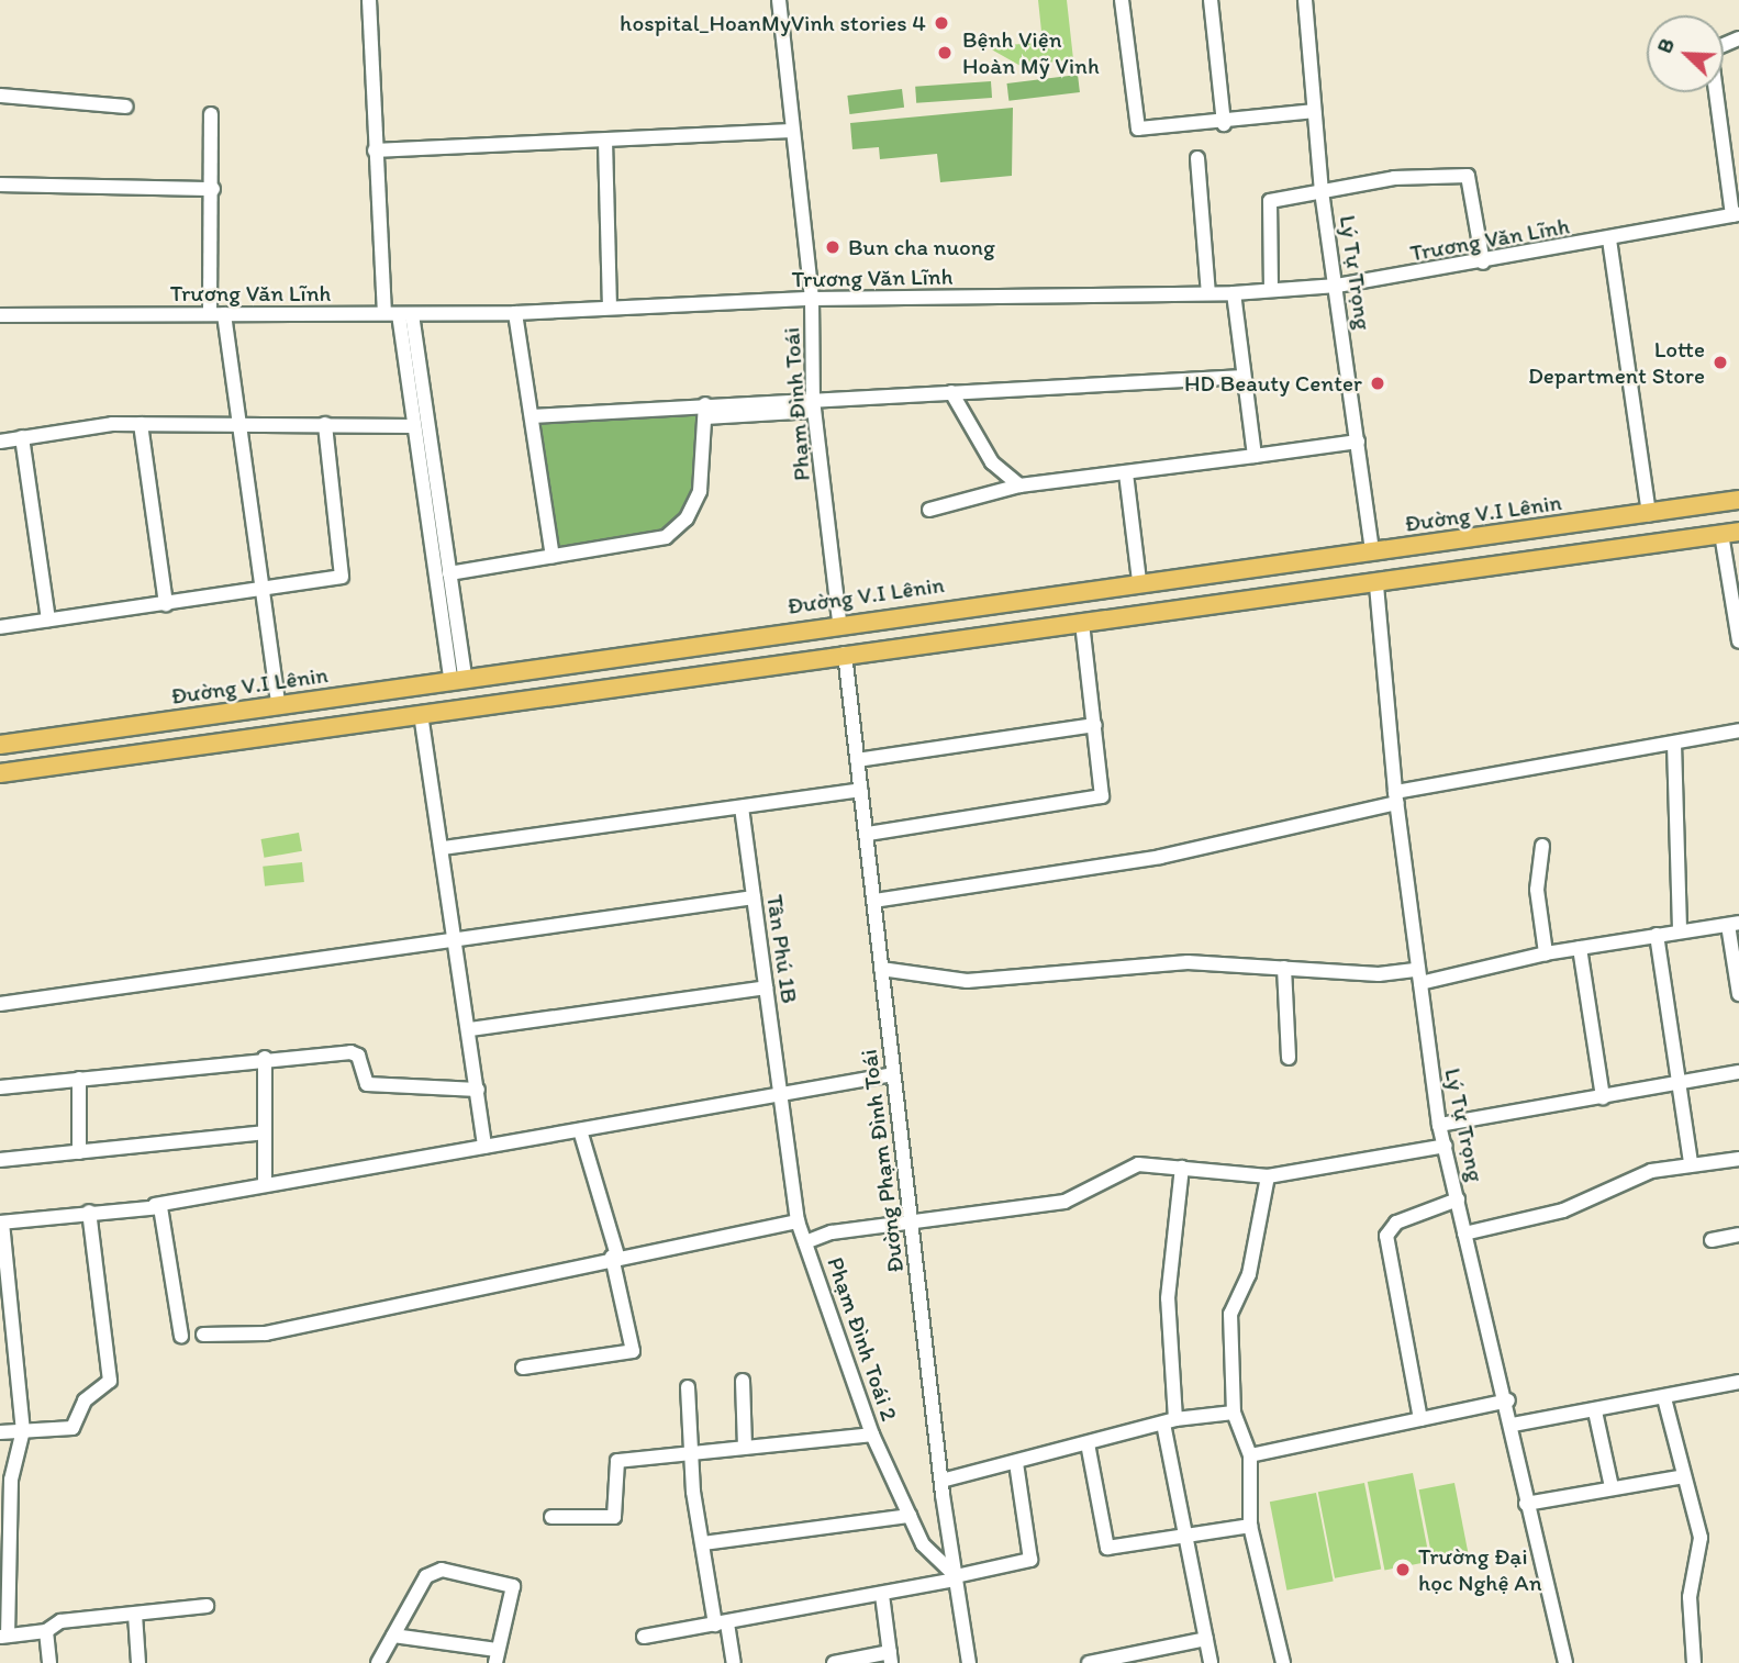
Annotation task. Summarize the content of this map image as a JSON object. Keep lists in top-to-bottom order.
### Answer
{
  "streets": {
    "main road": ["Đường V.I Lênin"],
    "street": [
      "Trương Văn Lĩnh",
      "Lý Tự Trọng",
      "Phạm Đình Toái",
      "Tân Phú 1B",
      "Đường Phạm Đình Toái",
      "Phạm Đình Toái 2"
    ]
  },
  "crossings": [
    ["Trương Văn Lĩnh", "Lý Tự Trọng"],
    ["Trương Văn Lĩnh", "Phạm Đình Toái"],
    ["Lý Tự Trọng", "Đường V.I Lênin"],
    ["Phạm Đình Toái", "Đường V.I Lênin"],
    ["Tân Phú 1B", "Phạm Đình Toái 2"],
    ["Đường Phạm Đình Toái", "Phạm Đình Toái 2"]
  ],
  "places": [
    "hospital_HoanMyVinh stories 4",
    "Bệnh Viện Hoàn Mỹ Vinh",
    "Bun cha nuong",
    "Lotte Department Store",
    "HD Beauty Center",
    "Trường Đại học Nghệ An"
  ],
  "north": "top left"
}
